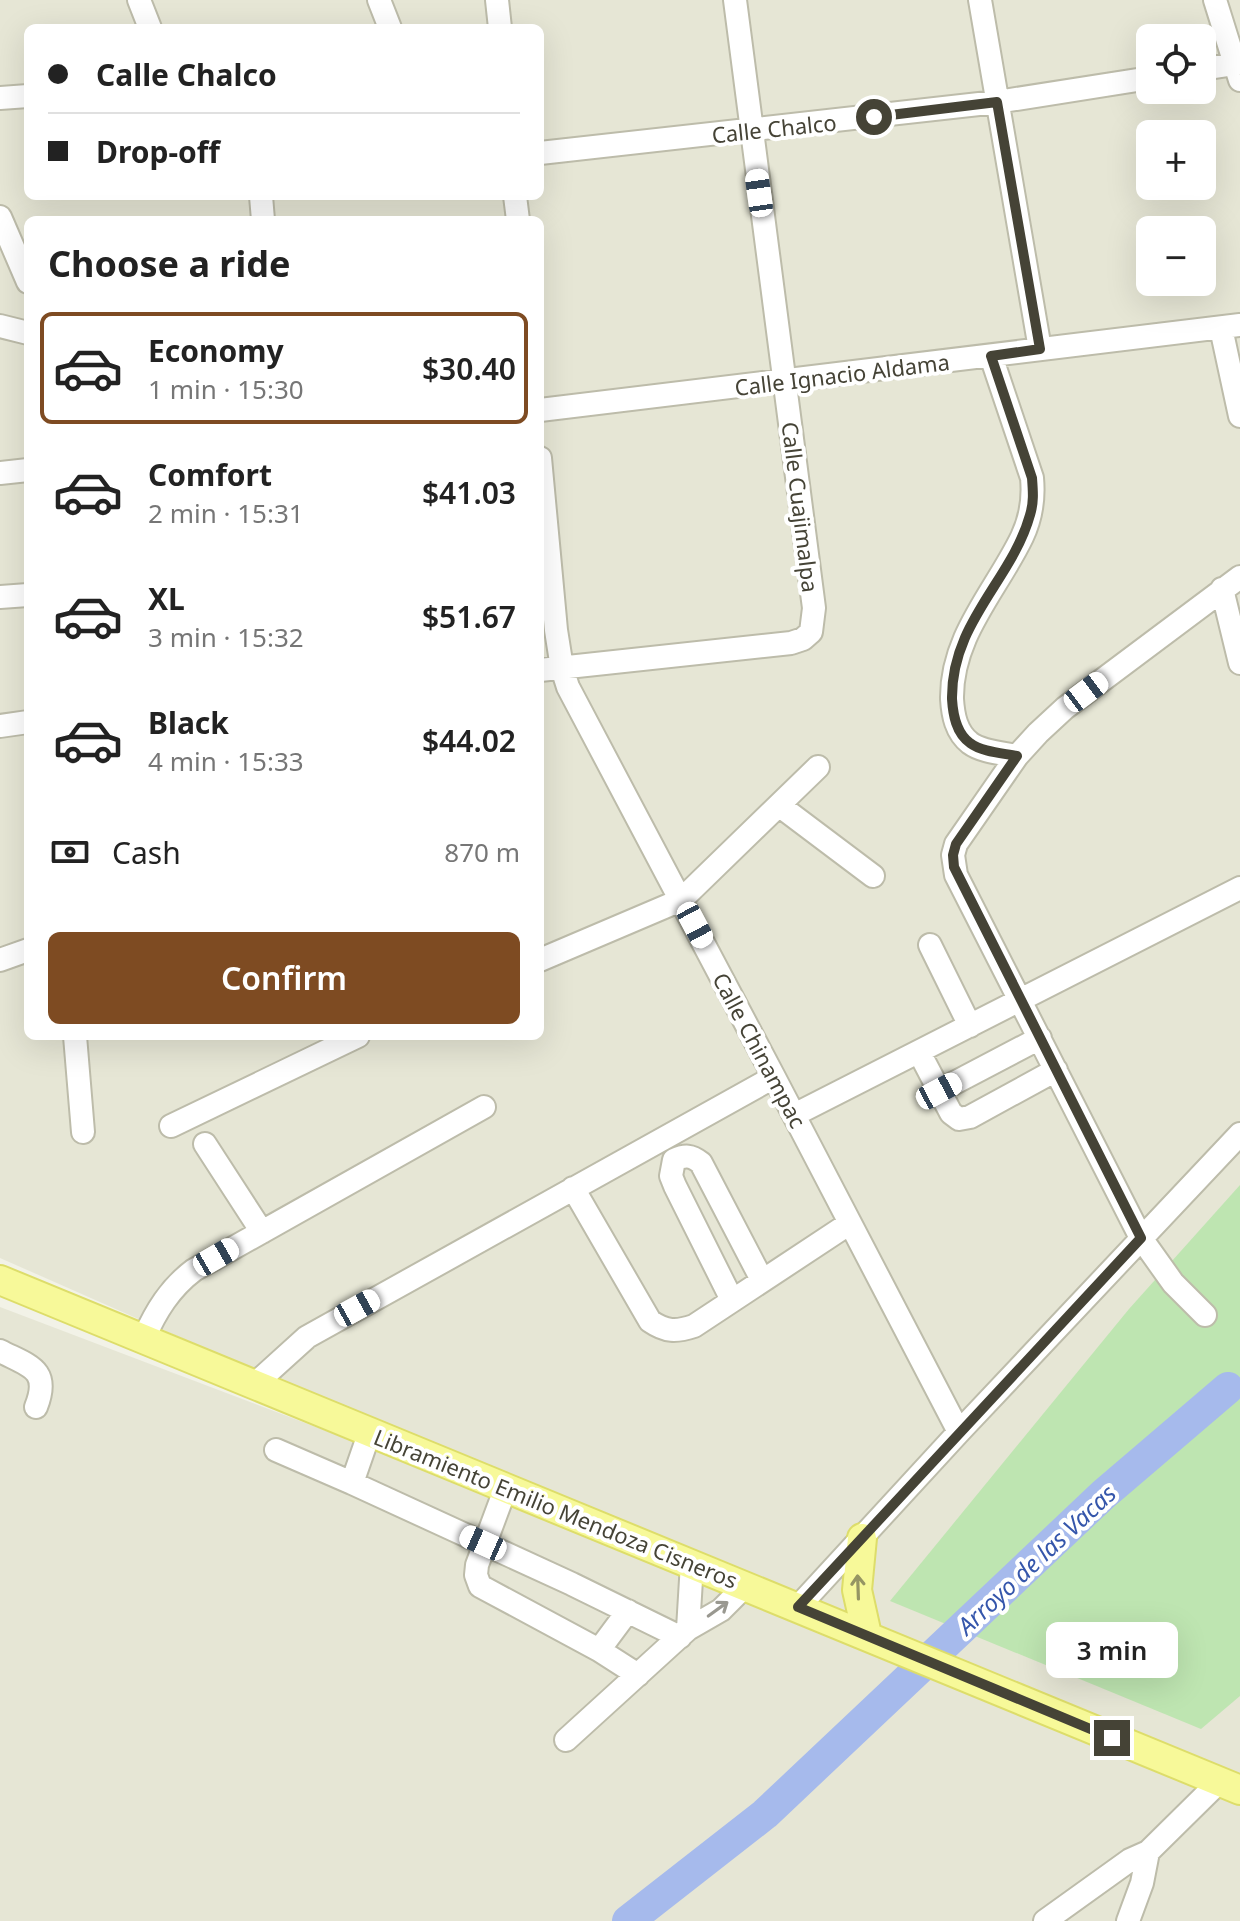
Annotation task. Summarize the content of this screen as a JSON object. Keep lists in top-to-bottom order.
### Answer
{
  "streets": {
    "main road": ["Libramiento Emilio Mendoza Cisneros"],
    "street": [
      "Calle Chalco",
      "Calle Ignacio Aldama",
      "Calle Cuajimalpa",
      "Calle Chinampac"
    ]
  },
  "crossings": [
    ["Calle Chalco", "Calle Cuajimalpa"],
    ["Calle Ignacio Aldama", "Calle Cuajimalpa"],
    ["Calle Cuajimalpa", "Calle Chinampac"]
  ],
  "water": ["Arroyo de las Vacas"],
  "page": {
    "map_buttons": ["+", "−"],
    "banner": ["Calle Chalco", "Drop-off"],
    "heading": "Choose a ride",
    "list": [
      {
        "name": "Economy",
        "note": "1 min · 15:30",
        "value": "$30.40"
      },
      {
        "name": "Comfort",
        "note": "2 min · 15:31",
        "value": "$41.03"
      },
      {
        "name": "XL",
        "note": "3 min · 15:32",
        "value": "$51.67"
      },
      {
        "name": "Black",
        "note": "4 min · 15:33",
        "value": "$44.02"
      }
    ],
    "pay": ["Cash", "870 m"],
    "buttons": "Confirm",
    "bubble": "3 min"
  }
}
